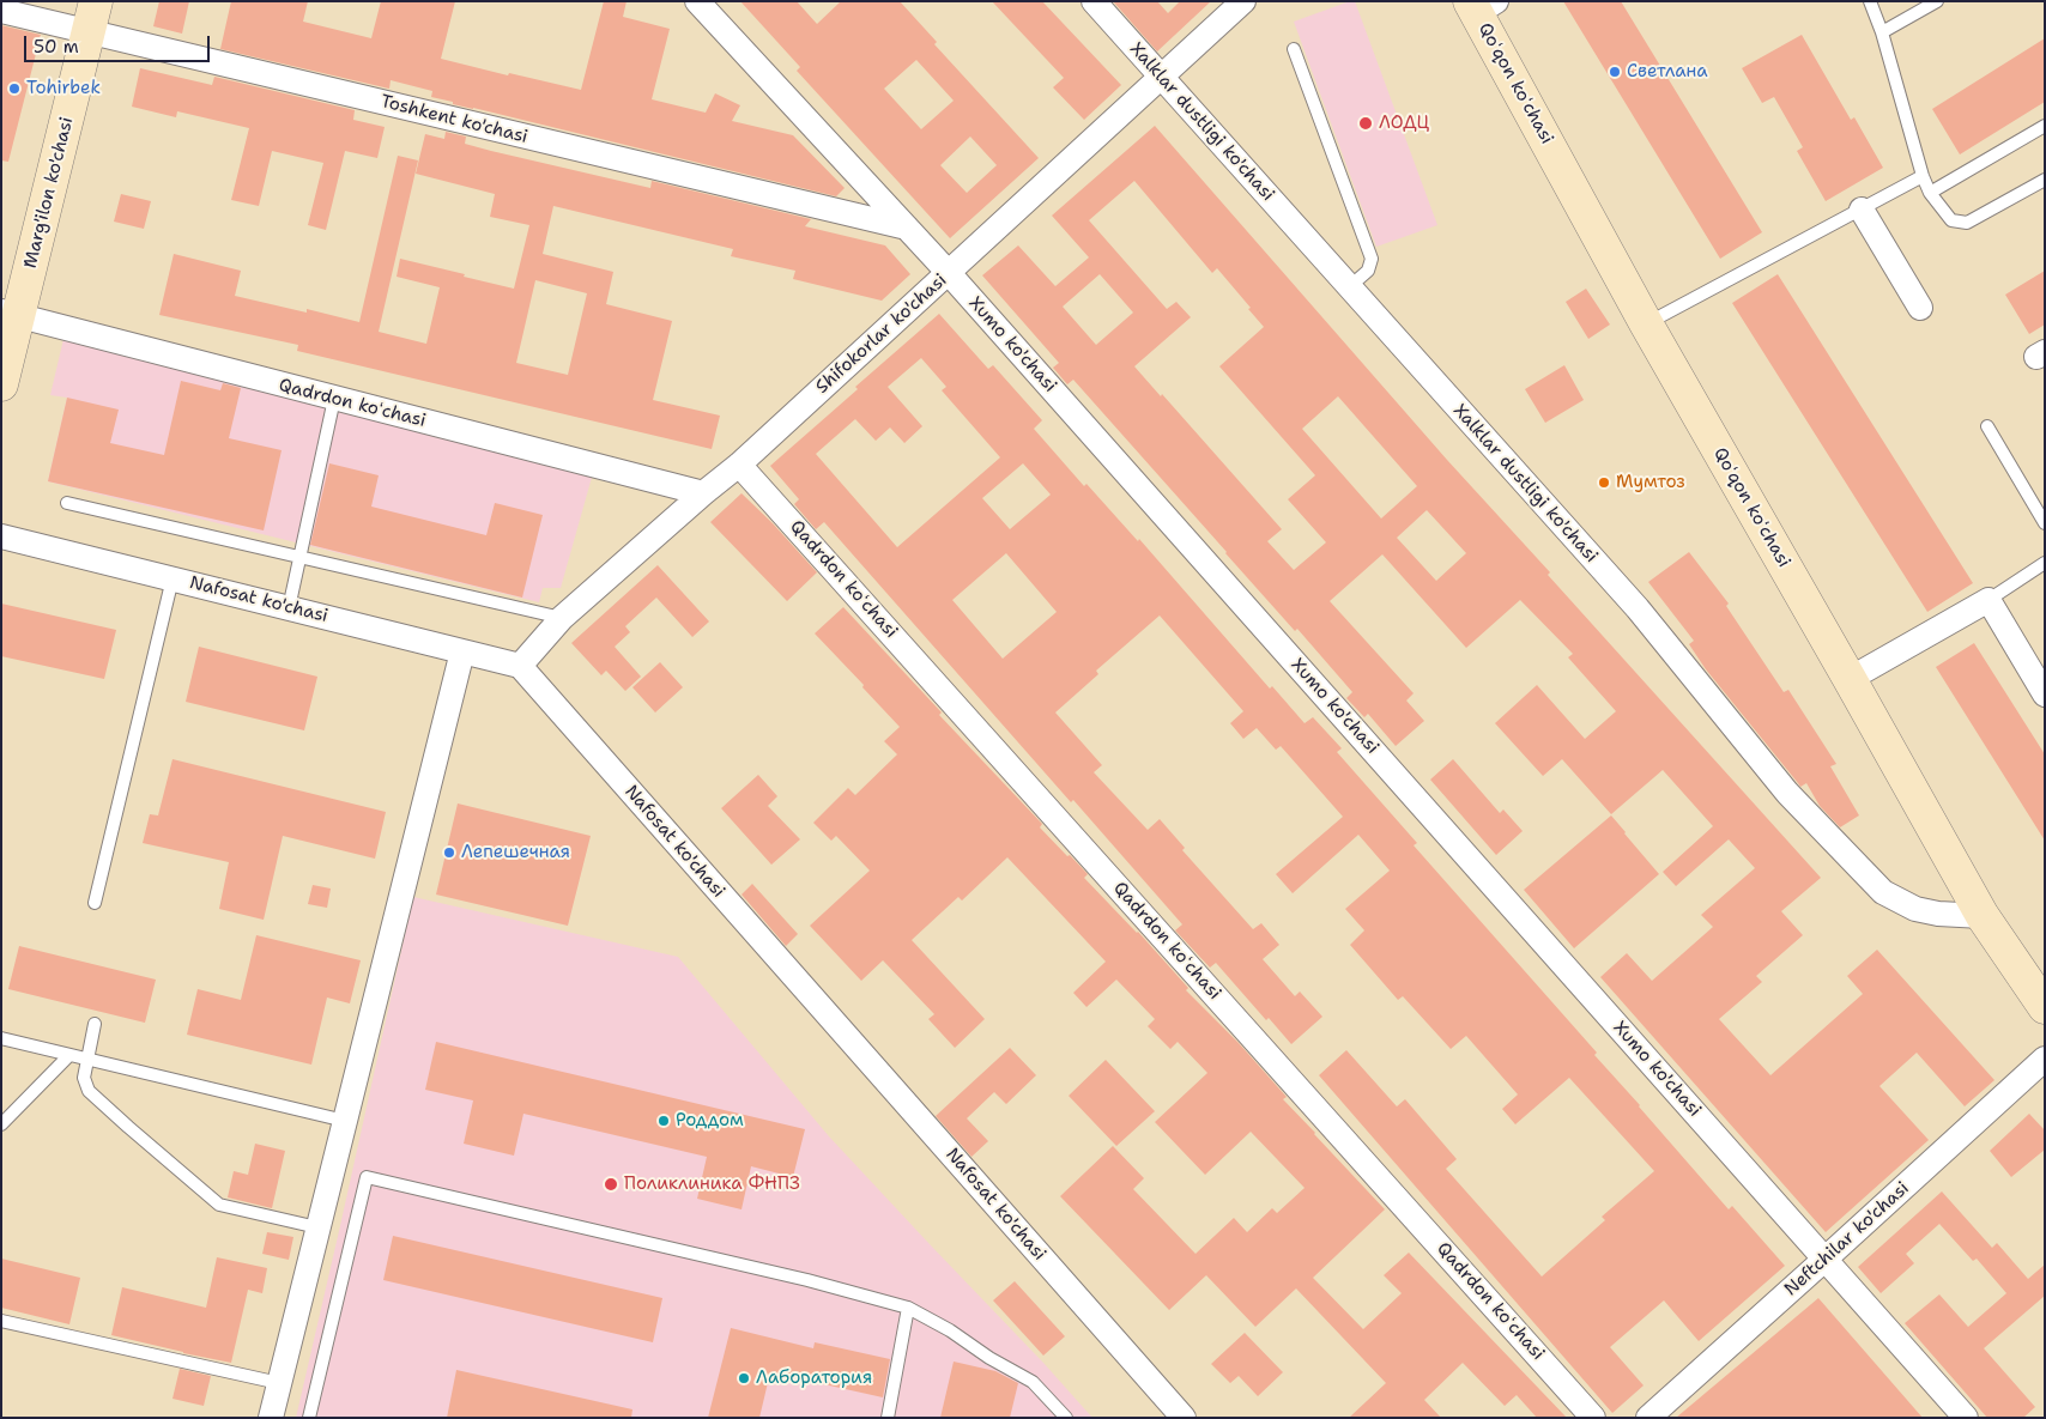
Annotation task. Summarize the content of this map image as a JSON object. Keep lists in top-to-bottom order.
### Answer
{
  "streets": {
    "street": [
      "Qoʻqon koʻchasi",
      "Toshkent ko'chasi",
      "Xalklar dustligi ko'chasi",
      "Marg'ilon ko'chasi",
      "Shifokorlar ko'chasi",
      "Xumo ko'chasi",
      "Qadrdon koʻchasi",
      "Nafosat ko'chasi",
      "Neftchilar ko'chasi"
    ]
  },
  "crossings": [
    ["Qoʻqon koʻchasi", "Xalklar dustligi ko'chasi"],
    ["Toshkent ko'chasi", "Marg'ilon ko'chasi"],
    ["Toshkent ko'chasi", "Xumo ko'chasi"],
    ["Xalklar dustligi ko'chasi", "Shifokorlar ko'chasi"],
    ["Marg'ilon ko'chasi", "Qadrdon koʻchasi"],
    ["Shifokorlar ko'chasi", "Xumo ko'chasi"],
    ["Shifokorlar ko'chasi", "Qadrdon koʻchasi"],
    ["Shifokorlar ko'chasi", "Nafosat ko'chasi"],
    ["Xumo ko'chasi", "Neftchilar ko'chasi"]
  ],
  "places": [
    "Светлана",
    "Tohirbek",
    "ЛОДЦ",
    "Mумтоз",
    "Лепешечная",
    "Роддом",
    "Поликлиника ФНПЗ",
    "Лаборатория"
  ],
  "scale_bar": "50 m"
}
